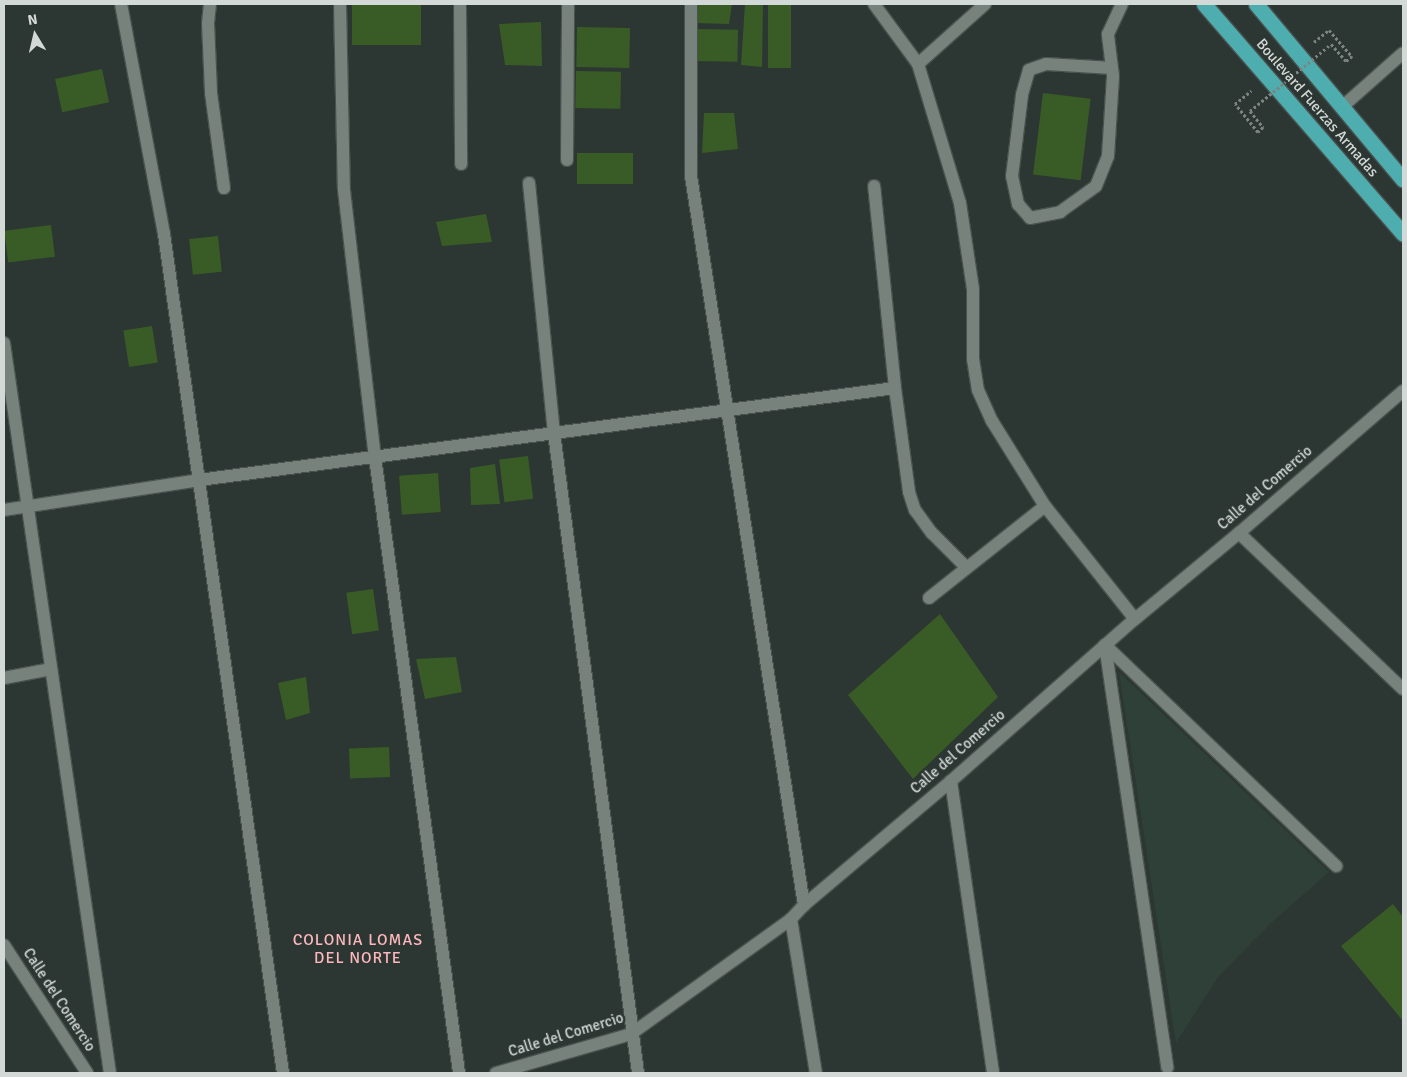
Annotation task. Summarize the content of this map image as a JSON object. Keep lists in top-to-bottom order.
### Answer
{
  "streets": {
    "highway": ["Boulevard Fuerzas Armadas"],
    "street": ["Calle del Comercio"]
  },
  "districts": ["COLONIA LOMAS DEL NORTE"],
  "north": "top"
}
